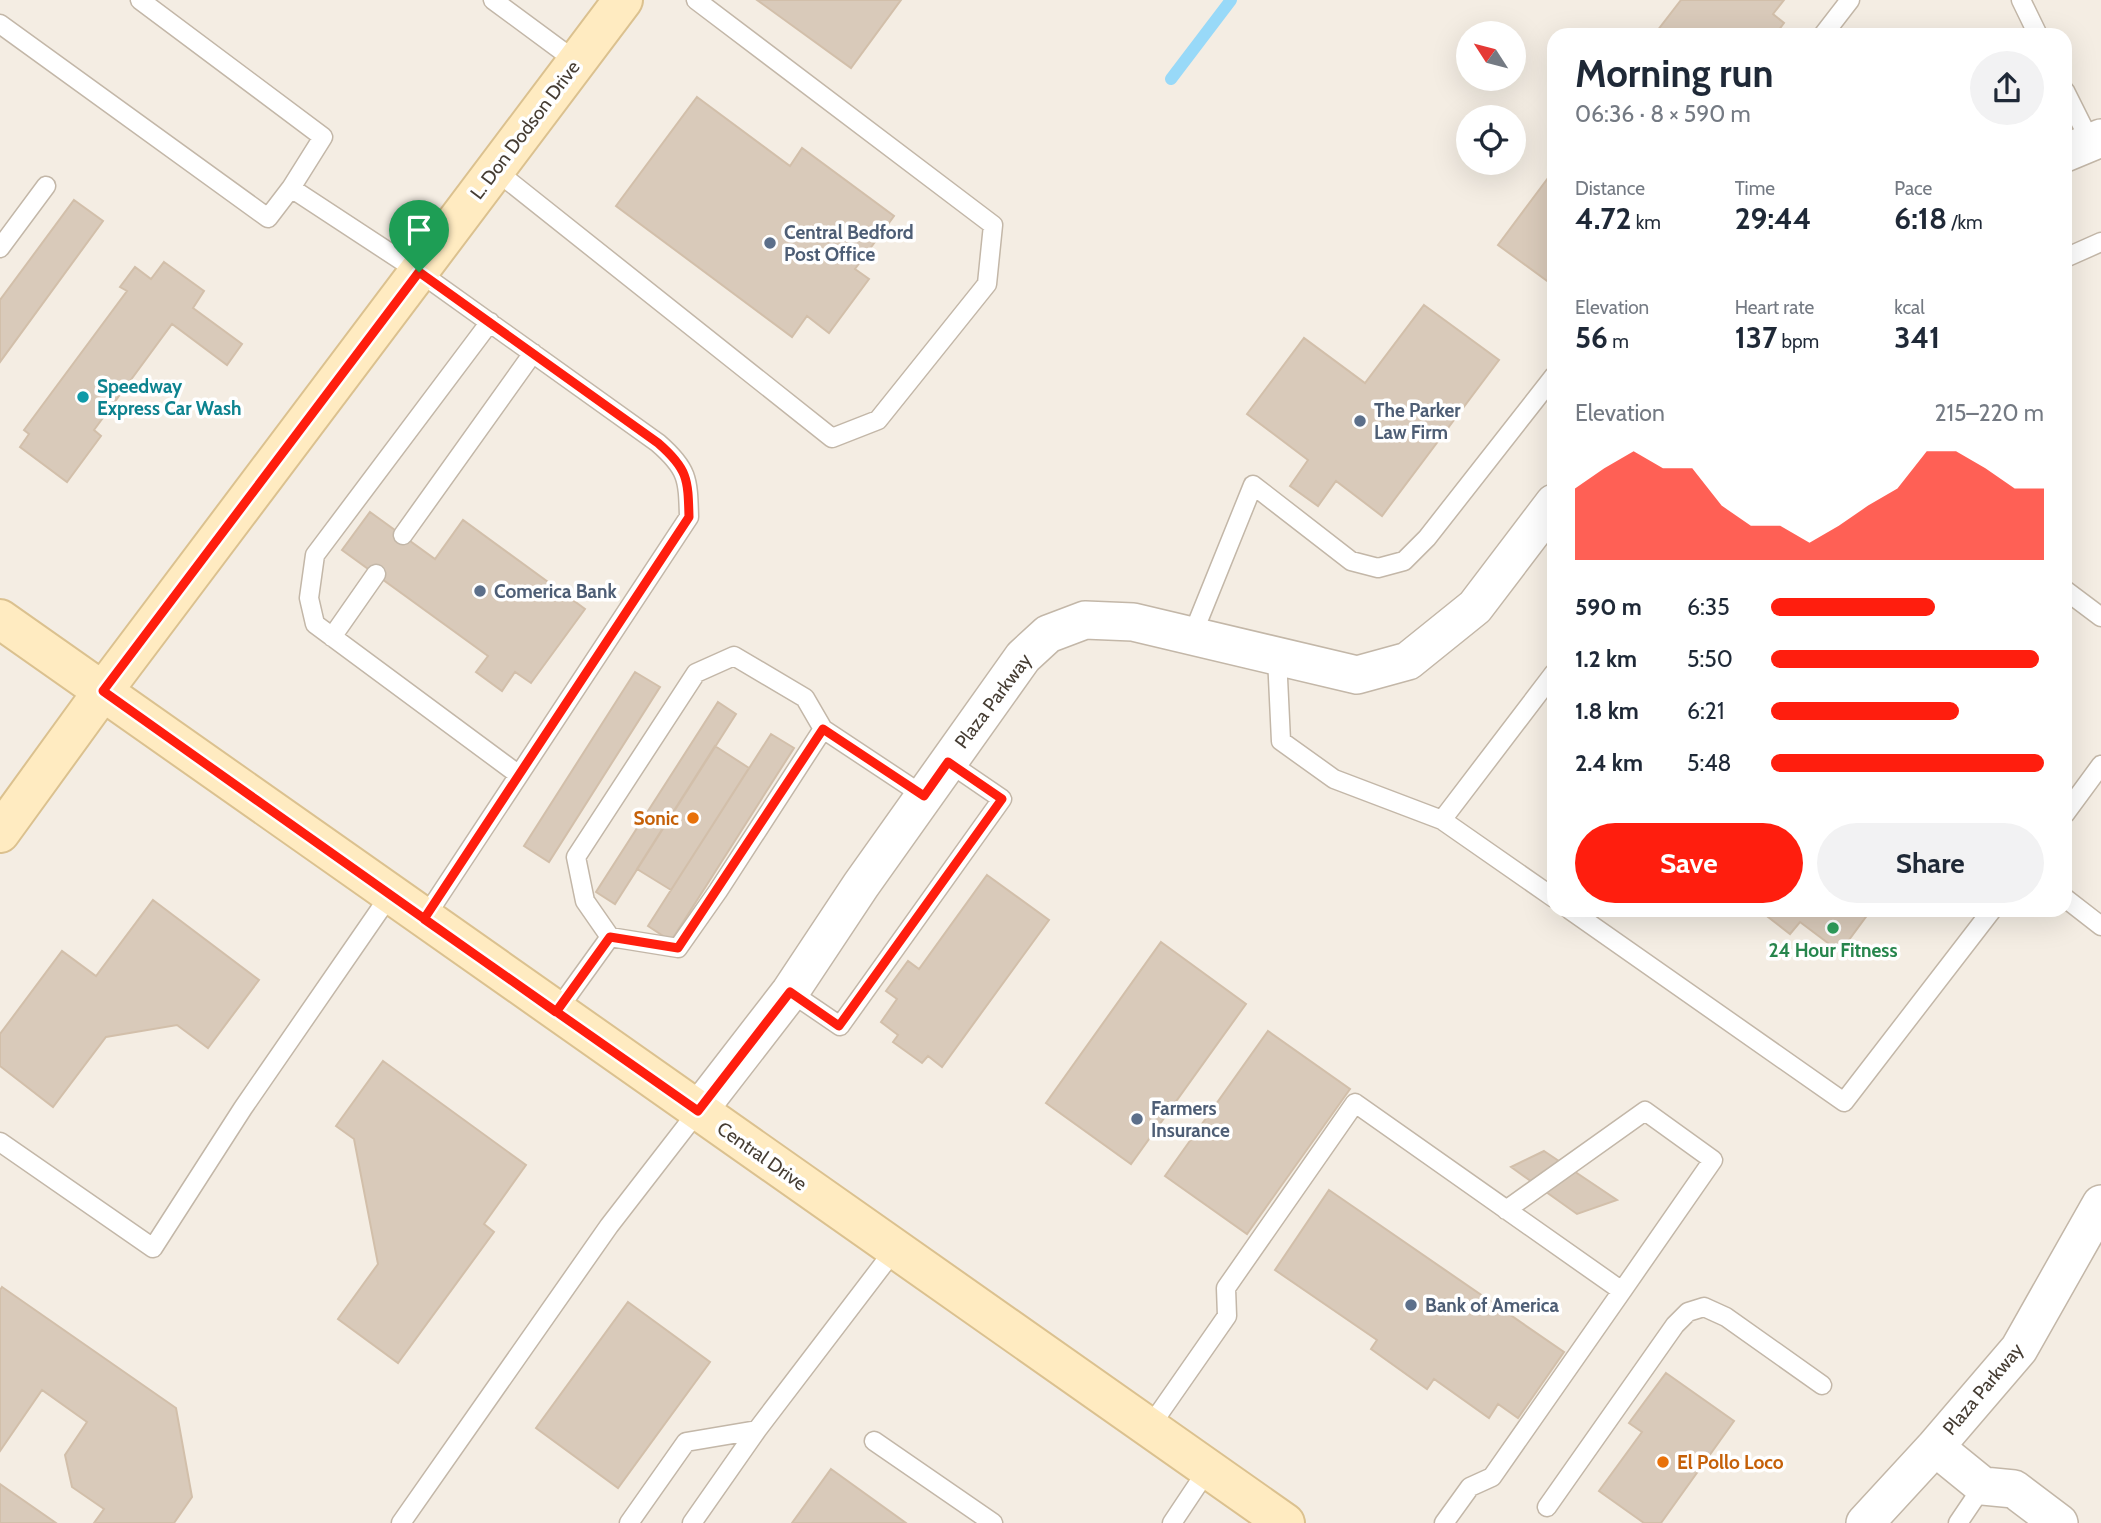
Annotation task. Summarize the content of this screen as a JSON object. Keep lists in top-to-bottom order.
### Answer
{
  "streets": {
    "main road": ["L. Don Dodson Drive", "Central Drive"],
    "street": ["Plaza Parkway"]
  },
  "crossings": [
    ["L. Don Dodson Drive", "Central Drive"],
    ["Plaza Parkway", "Central Drive"]
  ],
  "places": [
    "Central Bedford Post Office",
    "Speedway Express Car Wash",
    "The Parker Law Firm",
    "Comerica Bank",
    "Sonic",
    "24 Hour Fitness",
    "Farmers Insurance",
    "Bank of America",
    "El Pollo Loco"
  ],
  "north": "top left",
  "page": {
    "heading": ["Morning run", "06:36 · 8 × 590 m"],
    "stats": [
      ["Distance", "4.72 km"],
      ["Time", "29:44"],
      ["Pace", "6:18 /km"],
      ["Elevation", "56 m"],
      ["Heart rate", "137 bpm"],
      ["kcal", "341"]
    ],
    "chart": ["Elevation", "215–220 m"],
    "list": [
      {
        "name": "590 m",
        "note": "6:35"
      },
      {
        "name": "1.2 km",
        "note": "5:50"
      },
      {
        "name": "1.8 km",
        "note": "6:21"
      },
      {
        "name": "2.4 km",
        "note": "5:48"
      }
    ],
    "buttons": ["Save", "Share"]
  }
}
